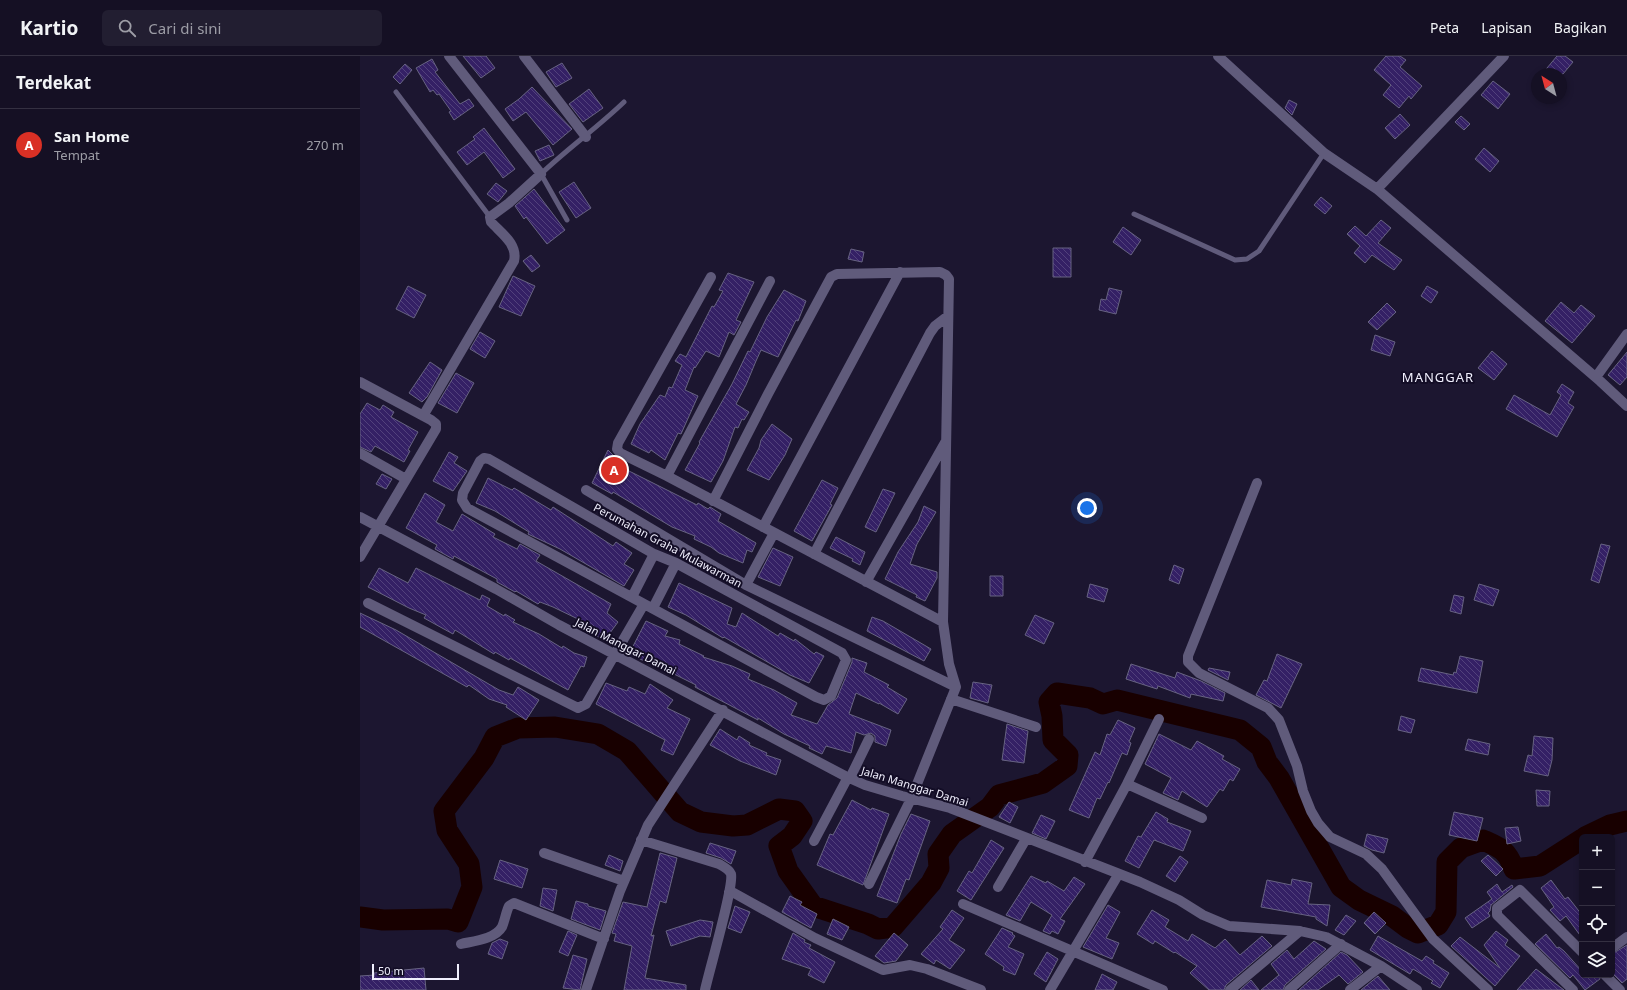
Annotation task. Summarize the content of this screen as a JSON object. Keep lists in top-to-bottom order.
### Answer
{
  "streets": {
    "street": ["Perumahan Graha Mulawarman", "Jalan Manggar Damai"]
  },
  "districts": ["MANGGAR"],
  "scale_bar": "50 m",
  "north": "top left",
  "page": {
    "header": "Kartio",
    "search": "Cari di sini",
    "nav": ["Peta", "Lapisan", "Bagikan"],
    "heading": "Terdekat",
    "list": [
      {
        "mark": "A",
        "name": "San Home",
        "note": "Tempat",
        "value": "270 m"
      }
    ],
    "pins": "A",
    "map_buttons": ["+", "−"],
    "scale": "50 m"
  }
}
